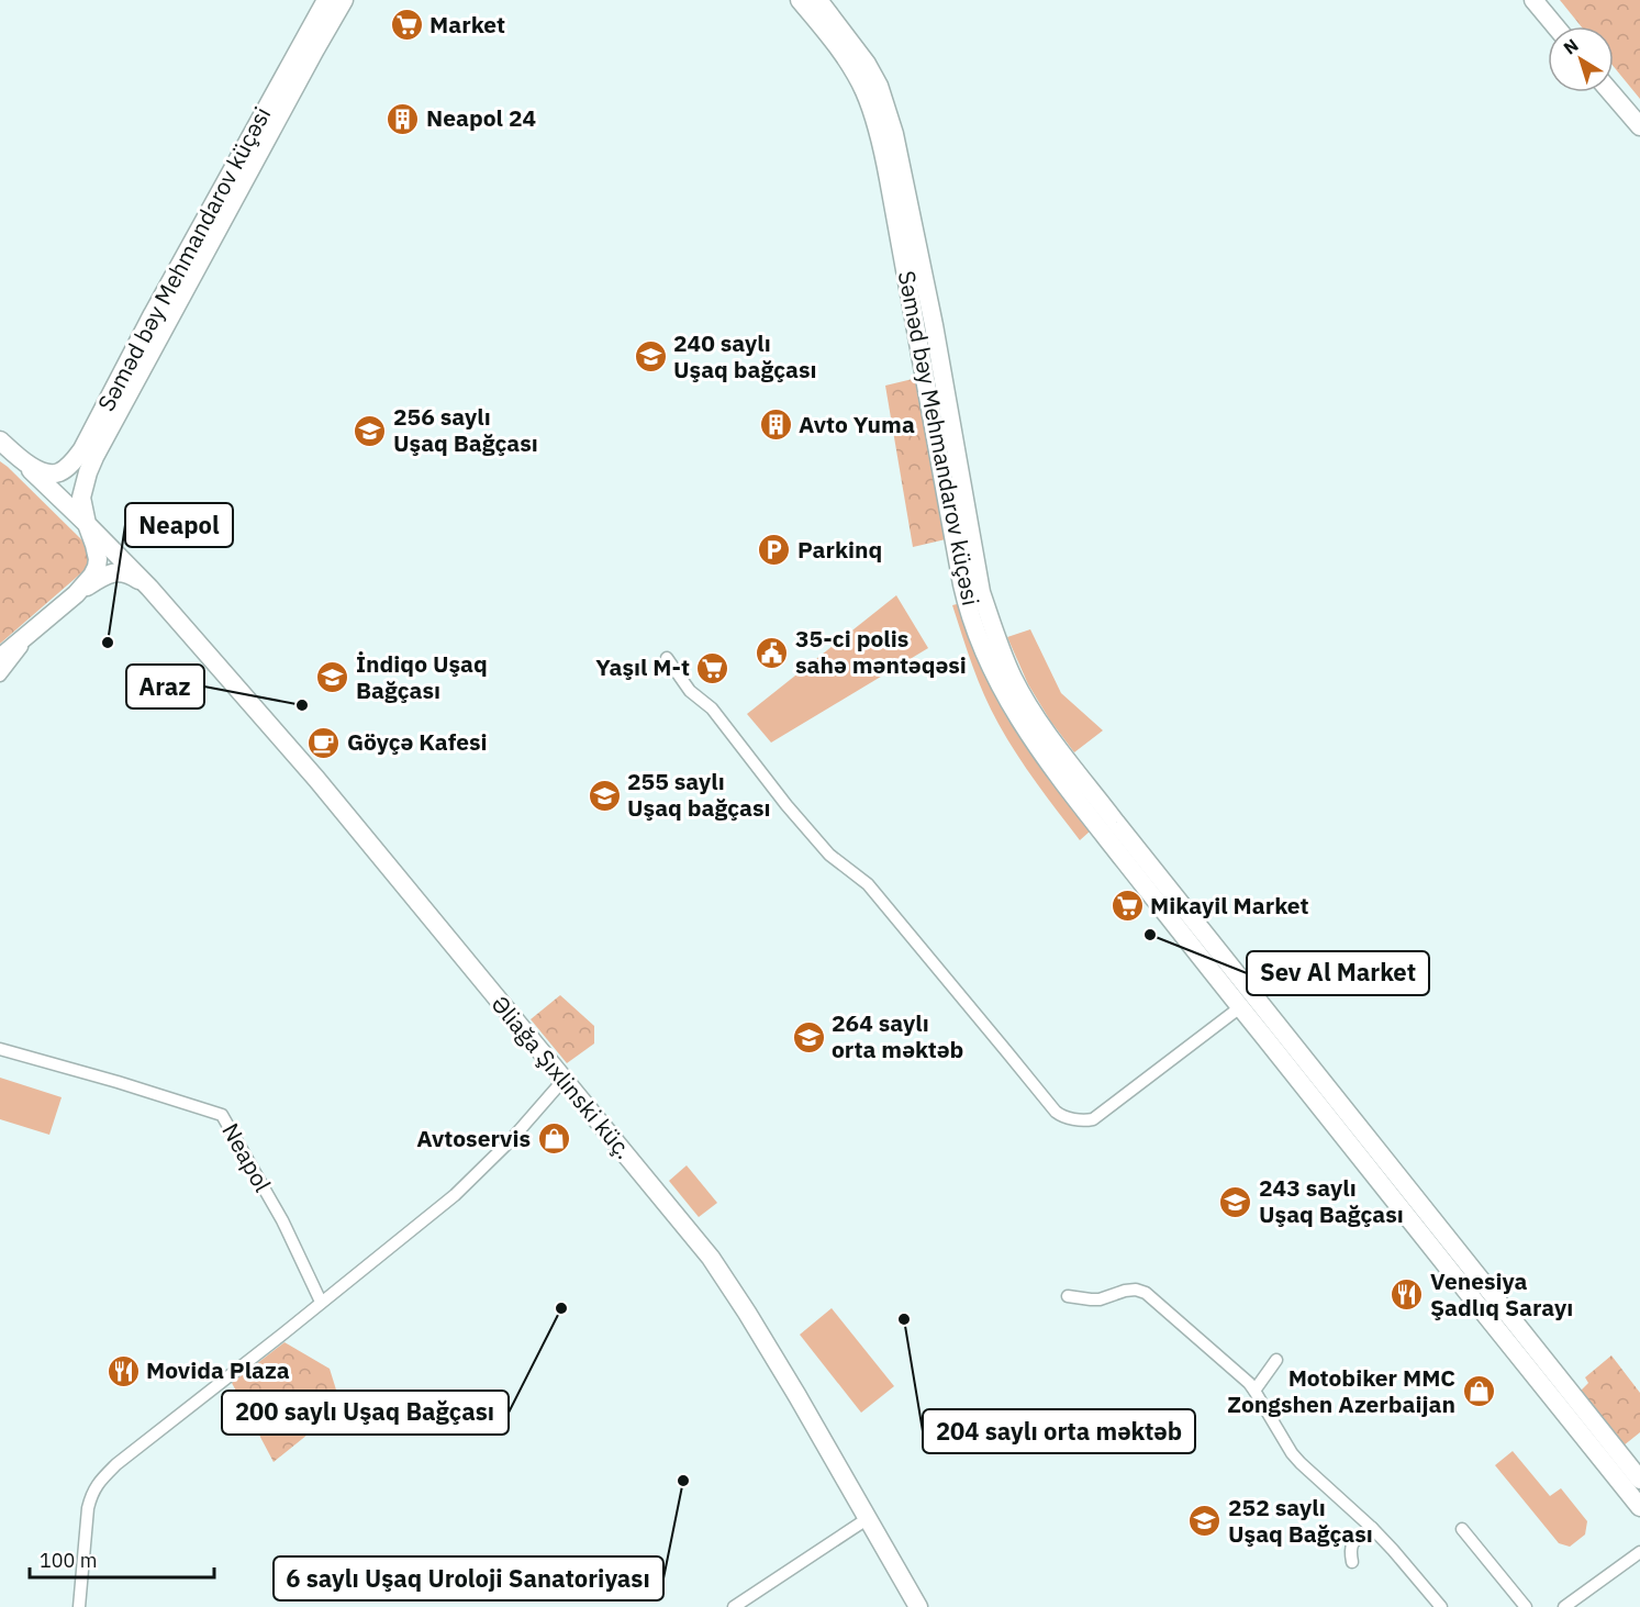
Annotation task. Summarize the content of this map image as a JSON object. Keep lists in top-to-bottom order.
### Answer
{
  "streets": {
    "main road": ["Səməd bəy Mehmandarov küçəsi", "Əliağa Şıxlinski küç."],
    "street": ["Neapol"]
  },
  "crossings": [
    ["Səməd bəy Mehmandarov küçəsi", "Əliağa Şıxlinski küç."]
  ],
  "places": {
    "supermarket": ["Market", "Yaşıl M-t", "Mikayil Market"],
    "building": ["Neapol 24", "Avto Yuma"],
    "school or university": [
      "240 saylı Uşaq bağçası",
      "256 saylı Uşaq Bağçası",
      "İndiqo Uşaq Bağçası",
      "255 saylı Uşaq bağçası",
      "264 saylı orta məktəb",
      "243 saylı Uşaq Bağçası",
      "252 saylı Uşaq Bağçası"
    ],
    "parking": ["Parkinq"],
    "other": [
      "Neapol",
      "Araz",
      "Sev Al Market",
      "200 saylı Uşaq Bağçası",
      "204 saylı orta məktəb",
      "6 saylı Uşaq Uroloji Sanatoriyası"
    ],
    "public building": ["35-ci polis sahə məntəqəsi"],
    "cafe": ["Göyçə Kafesi"],
    "shop": ["Avtoservis", "Motobiker MMC Zongshen Azerbaijan"],
    "restaurant": ["Venesiya Şadlıq Sarayı", "Movida Plaza"]
  },
  "scale_bar": "100 m",
  "north": "top left"
}
